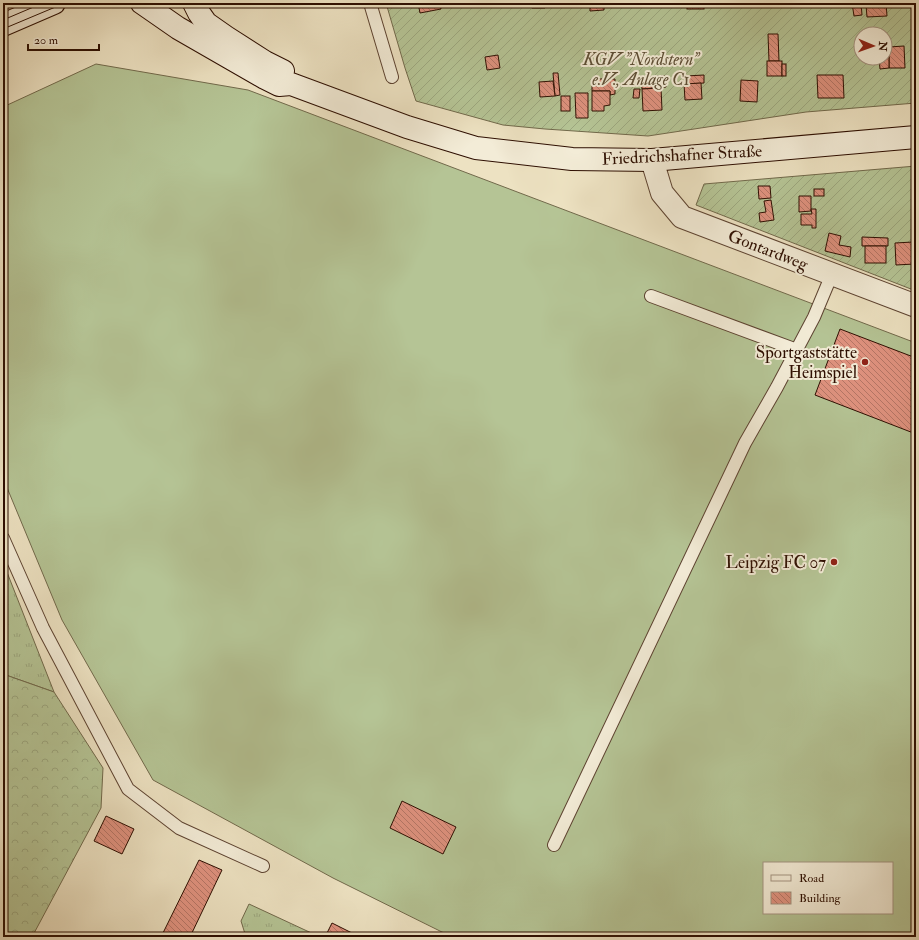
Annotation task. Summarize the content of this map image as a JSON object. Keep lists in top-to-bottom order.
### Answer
{
  "streets": {
    "main road": ["Friedrichshafner Straße", "Gontardweg"]
  },
  "crossings": [
    ["Friedrichshafner Straße", "Gontardweg"]
  ],
  "parks": ["KGV \"Nordstern\" e.V., Anlage C1"],
  "places": ["Sportgaststätte Heimspiel", "Leipzig FC 07"],
  "legend": ["Road", "Building"],
  "scale_bar": "20 m",
  "north": "right"
}
